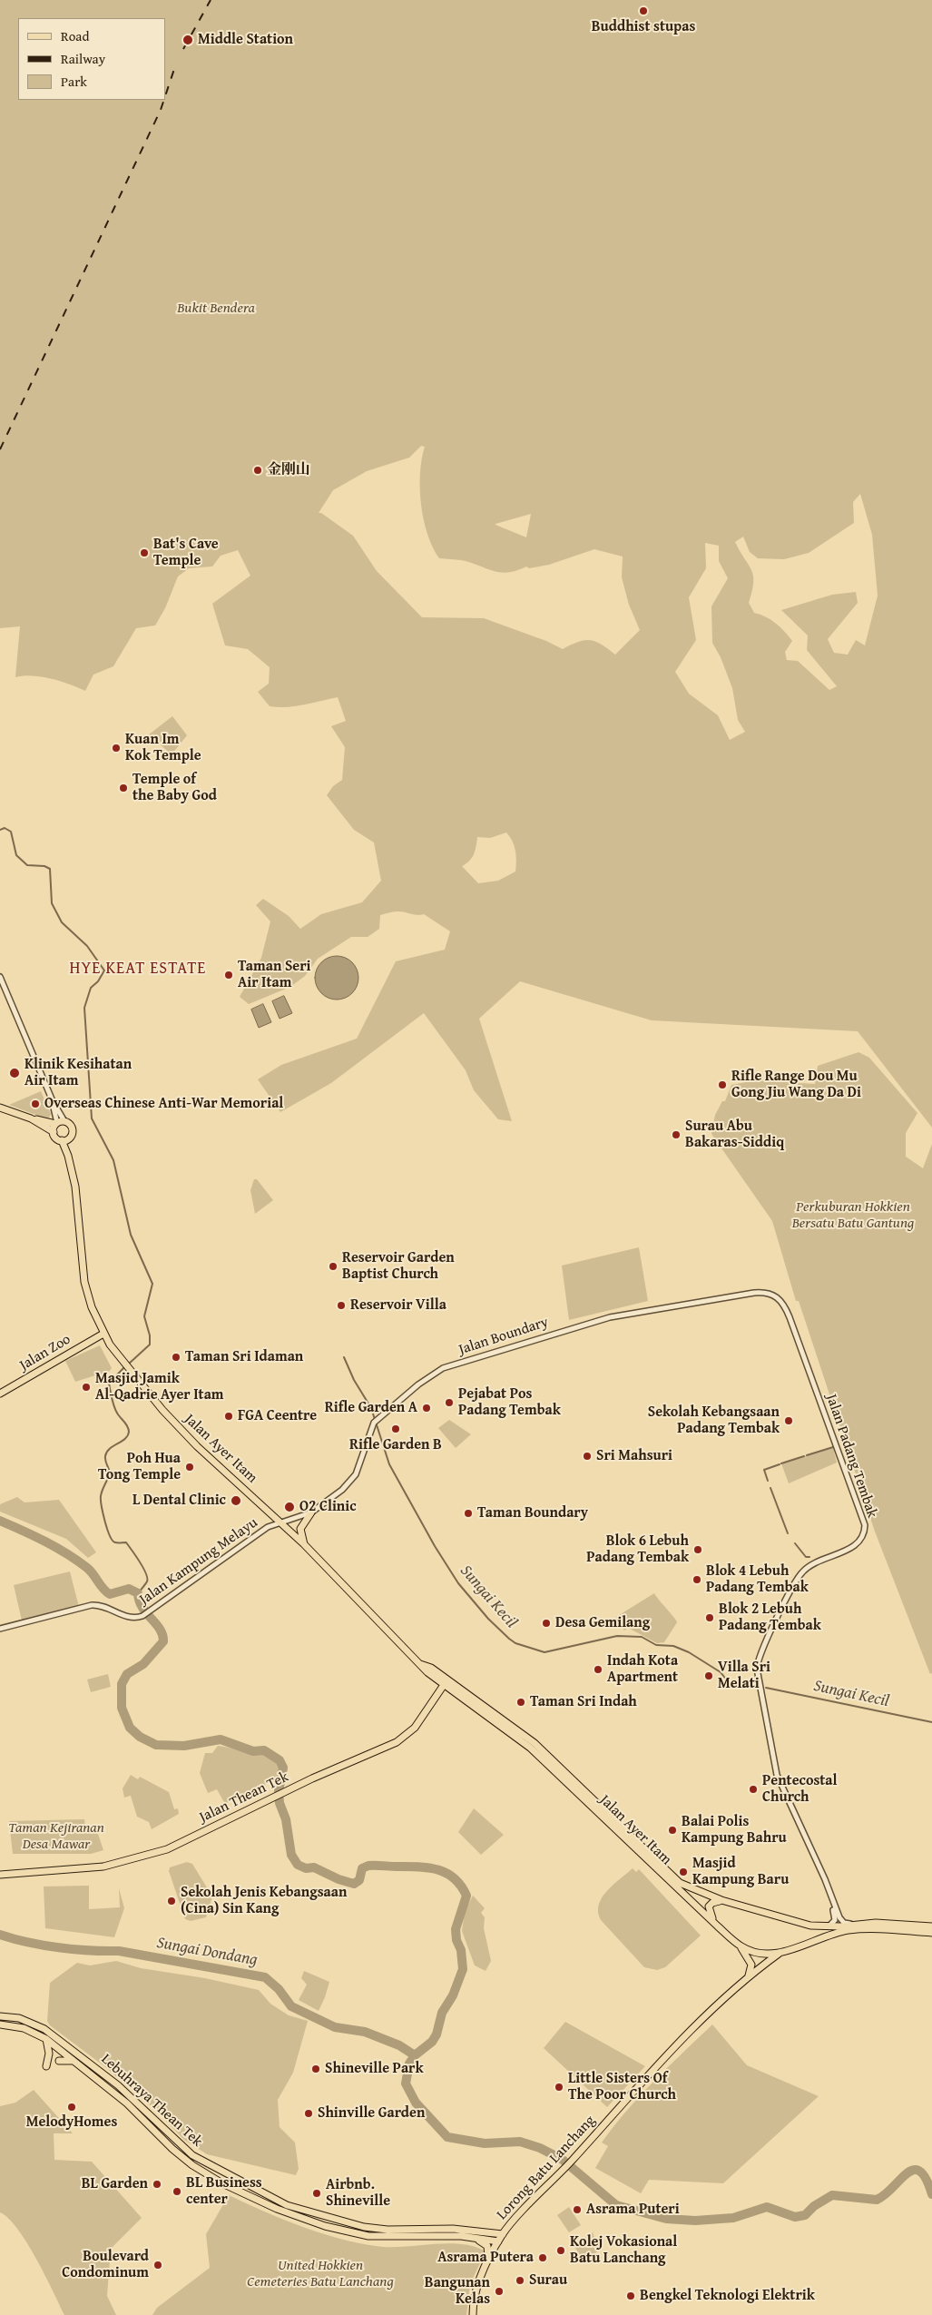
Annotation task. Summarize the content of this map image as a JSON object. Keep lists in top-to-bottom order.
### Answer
{
  "streets": {
    "main road": [
      "Jalan Zoo",
      "Jalan Ayer Itam",
      "Jalan Thean Tek",
      "Lebuhraya Thean Tek",
      "Lorong Batu Lanchang"
    ],
    "street": ["Jalan Boundary", "Jalan Padang Tembak", "Jalan Kampung Melayu"]
  },
  "crossings": [
    ["Jalan Boundary", "Jalan Ayer Itam"],
    ["Jalan Boundary", "Jalan Padang Tembak"],
    ["Jalan Boundary", "Jalan Kampung Melayu"],
    ["Jalan Zoo", "Jalan Ayer Itam"],
    ["Jalan Ayer Itam", "Jalan Padang Tembak"],
    ["Jalan Ayer Itam", "Jalan Kampung Melayu"],
    ["Jalan Ayer Itam", "Jalan Thean Tek"],
    ["Jalan Ayer Itam", "Lorong Batu Lanchang"],
    ["Lebuhraya Thean Tek", "Lorong Batu Lanchang"]
  ],
  "districts": ["HYE KEAT ESTATE"],
  "water": ["Sungai Kecil", "Sungai Dondang"],
  "parks": [
    "Bukit Bendera",
    "Perkuburan Hokkien Bersatu Batu Gantung",
    "Taman Kejiranan Desa Mawar",
    "United Hokkien Cemeteries Batu Lanchang"
  ],
  "places": [
    "Buddhist stupas",
    "Middle Station",
    "金刚山",
    "Bat's Cave Temple",
    "Kuan Im Kok Temple",
    "Temple of the Baby God",
    "Taman Seri Air Itam",
    "Klinik Kesihatan Air Itam",
    "Rifle Range Dou Mu Gong Jiu Wang Da Di",
    "Overseas Chinese Anti-War Memorial",
    "Surau Abu Bakaras-Siddiq",
    "Reservoir Garden Baptist Church",
    "Reservoir Villa",
    "Taman Sri Idaman",
    "Masjid Jamik Al-Qadrie Ayer Itam",
    "Pejabat Pos Padang Tembak",
    "Rifle Garden A",
    "FGA Ceentre",
    "Sekolah Kebangsaan Padang Tembak",
    "Rifle Garden B",
    "Sri Mahsuri",
    "Poh Hua Tong Temple",
    "L Dental Clinic",
    "O2 Clinic",
    "Taman Boundary",
    "Blok 6 Lebuh Padang Tembak",
    "Blok 4 Lebuh Padang Tembak",
    "Blok 2 Lebuh Padang Tembak",
    "Desa Gemilang",
    "Indah Kota Apartment",
    "Villa Sri Melati",
    "Taman Sri Indah",
    "Pentecostal Church",
    "Balai Polis Kampung Bahru",
    "Masjid Kampung Baru",
    "Sekolah Jenis Kebangsaan (Cina) Sin Kang",
    "Shineville Park",
    "Little Sisters Of The Poor Church",
    "MelodyHomes",
    "Shinville Garden",
    "BL Garden",
    "BL Business center",
    "Airbnb. Shineville",
    "Asrama Puteri",
    "Kolej Vokasional Batu Lanchang",
    "Asrama Putera",
    "Boulevard Condominum",
    "Surau",
    "Bangunan Kelas",
    "Bengkel Teknologi Elektrik"
  ],
  "legend": ["Road", "Railway", "Park"]
}
